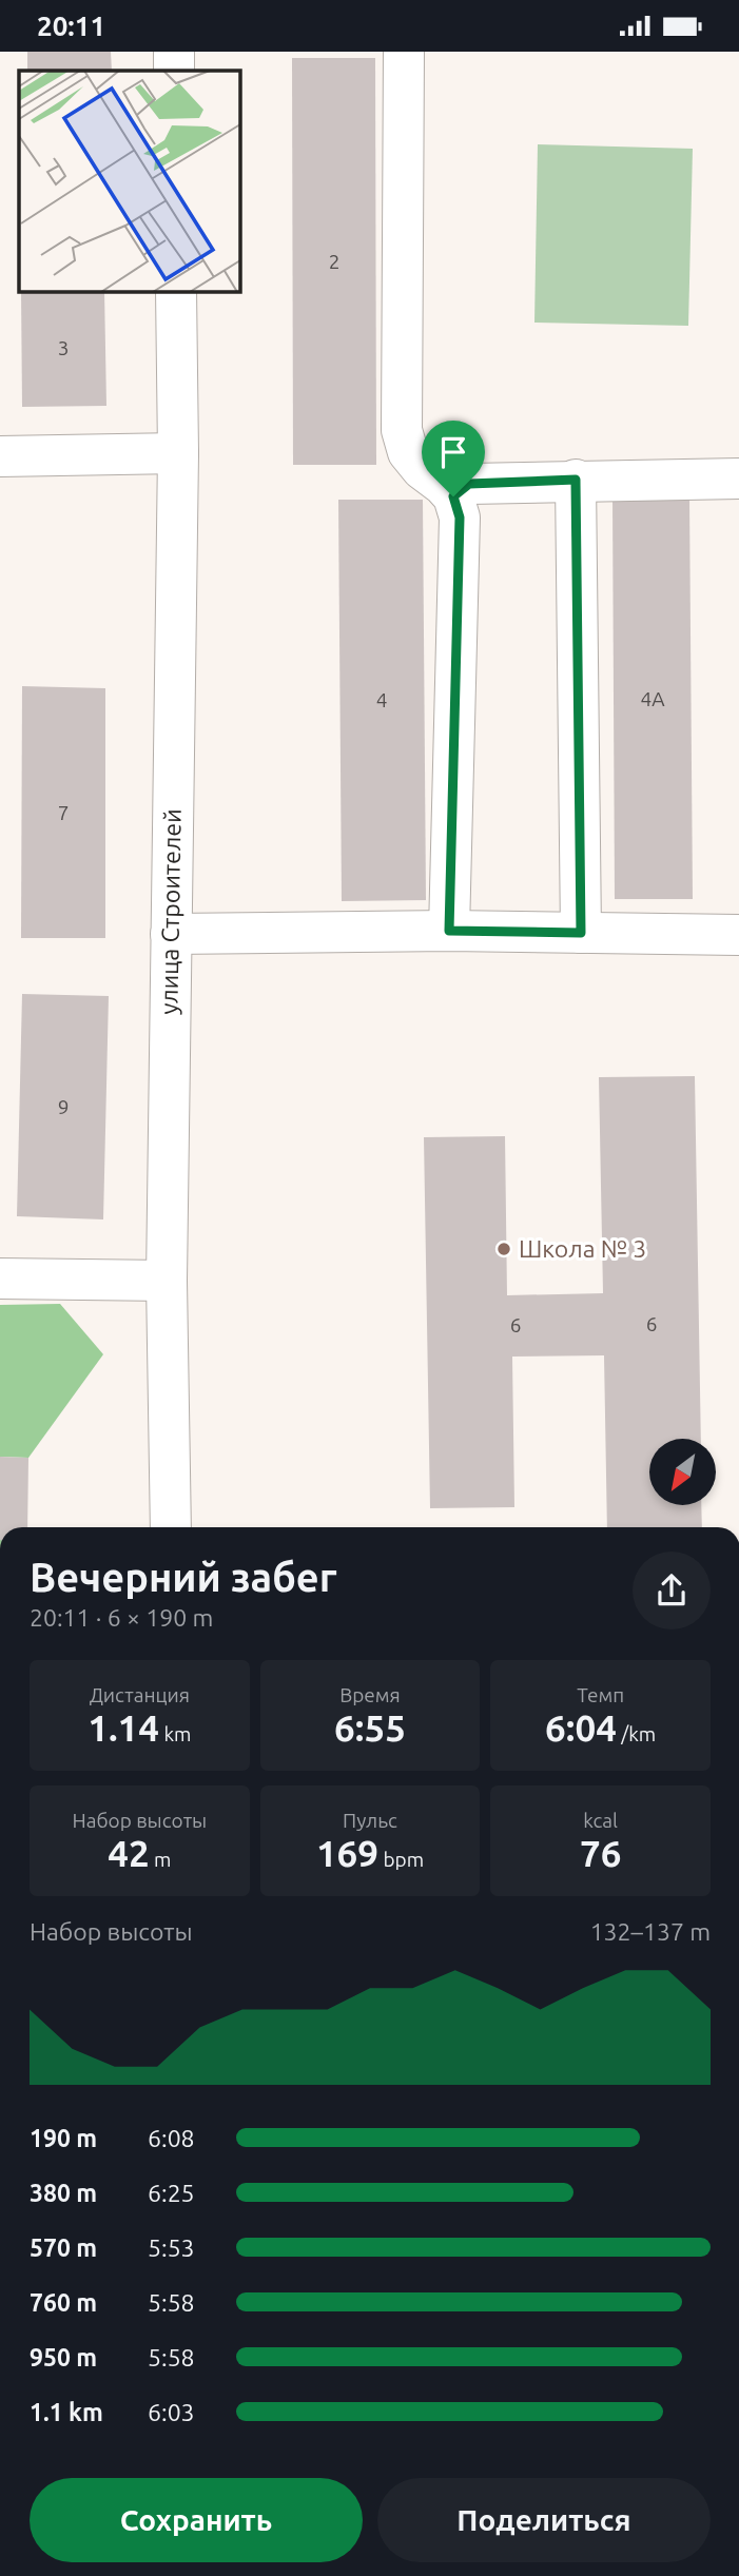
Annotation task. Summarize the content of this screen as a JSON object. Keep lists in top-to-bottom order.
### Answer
{
  "streets": {
    "street": ["улица Строителей"]
  },
  "places": ["Школа № 3"],
  "house_numbers": [
    "2",
    "3",
    "4А",
    "4",
    "7",
    "9",
    "6",
    "6"
  ],
  "north": "bottom left",
  "page": {
    "status": "20:11",
    "heading": ["Вечерний забег", "20:11 · 6 × 190 m"],
    "stats": [
      ["Дистанция", "1.14 km"],
      ["Время", "6:55"],
      ["Темп", "6:04 /km"],
      ["Набор высоты", "42 m"],
      ["Пульс", "169 bpm"],
      ["kcal", "76"]
    ],
    "chart": ["Набор высоты", "132–137 m"],
    "list": [
      {
        "name": "190 m",
        "note": "6:08"
      },
      {
        "name": "380 m",
        "note": "6:25"
      },
      {
        "name": "570 m",
        "note": "5:53"
      },
      {
        "name": "760 m",
        "note": "5:58"
      },
      {
        "name": "950 m",
        "note": "5:58"
      },
      {
        "name": "1.1 km",
        "note": "6:03"
      }
    ],
    "buttons": ["Сохранить", "Поделиться"]
  }
}
